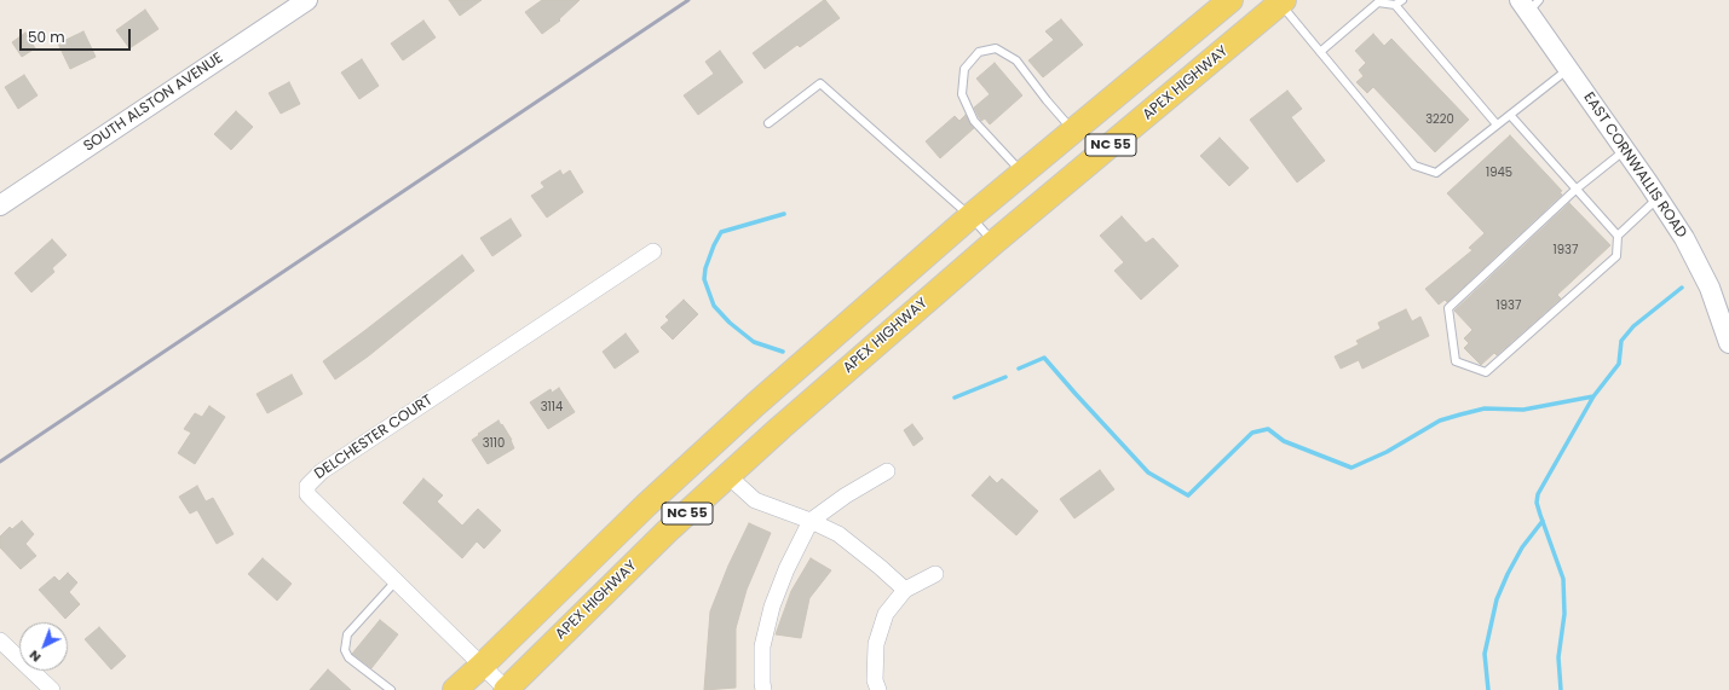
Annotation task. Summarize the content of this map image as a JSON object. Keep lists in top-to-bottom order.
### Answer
{
  "streets": {
    "main road": ["APEX HIGHWAY", "NC 55"],
    "street": ["SOUTH ALSTON AVENUE", "EAST CORNWALLIS ROAD", "DELCHESTER COURT"]
  },
  "crossings": [
    ["APEX HIGHWAY", "DELCHESTER COURT"],
    ["NC 55", "DELCHESTER COURT"]
  ],
  "house_numbers": [
    "3220",
    "1945",
    "1937",
    "1937",
    "3114",
    "3110"
  ],
  "scale_bar": "50 m",
  "north": "bottom left"
}
